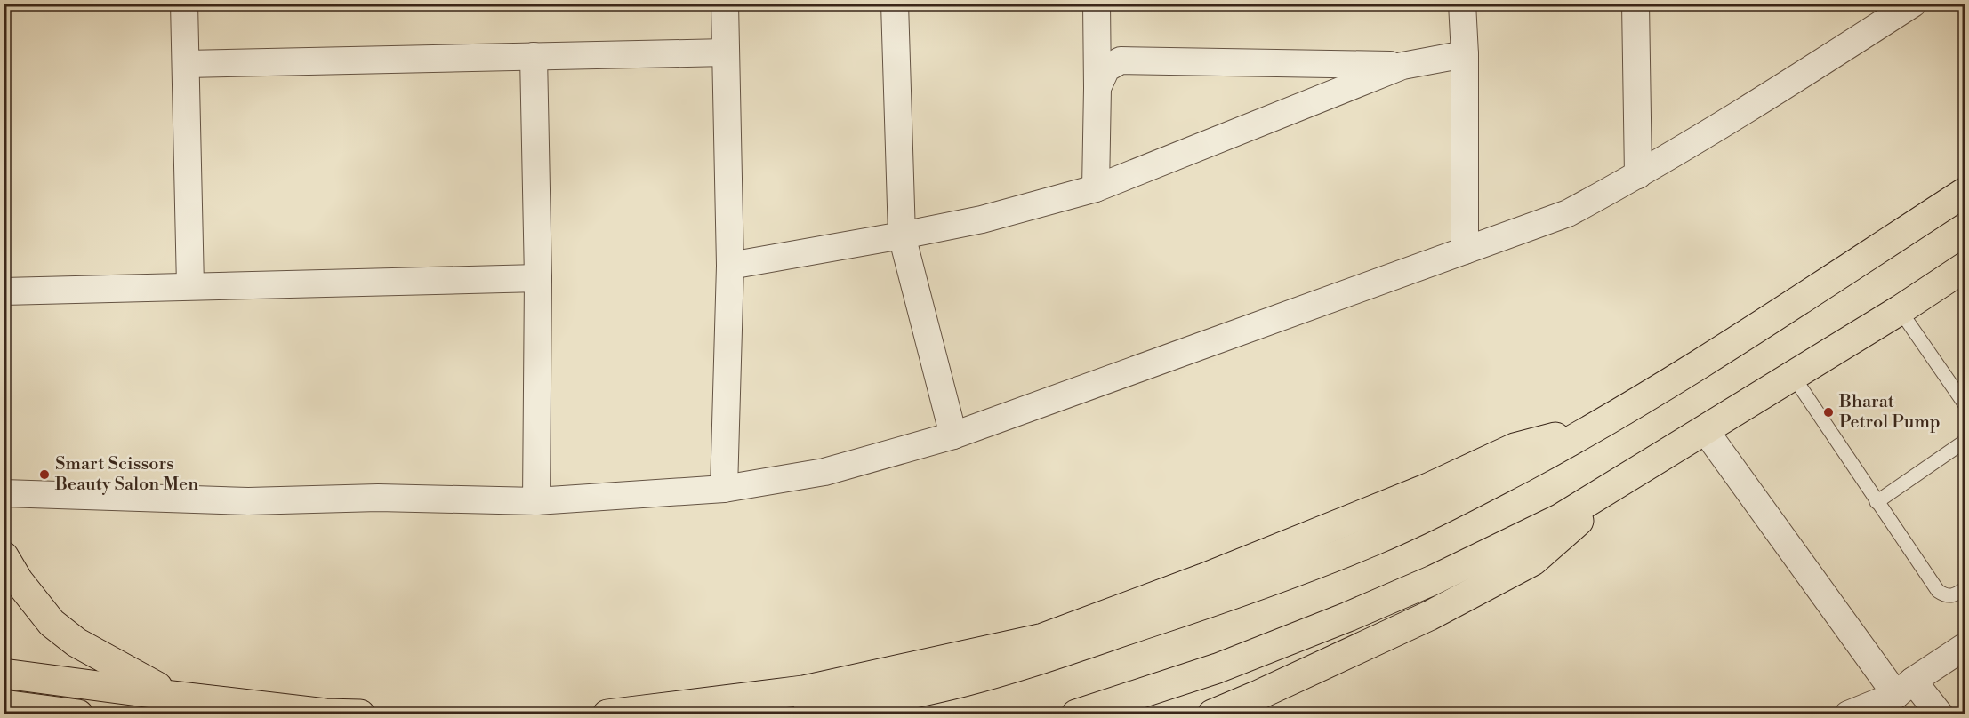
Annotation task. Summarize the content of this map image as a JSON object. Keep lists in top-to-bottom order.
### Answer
{
  "places": ["Bharat Petrol Pump", "Smart Scissors Beauty Salon Men"]
}
